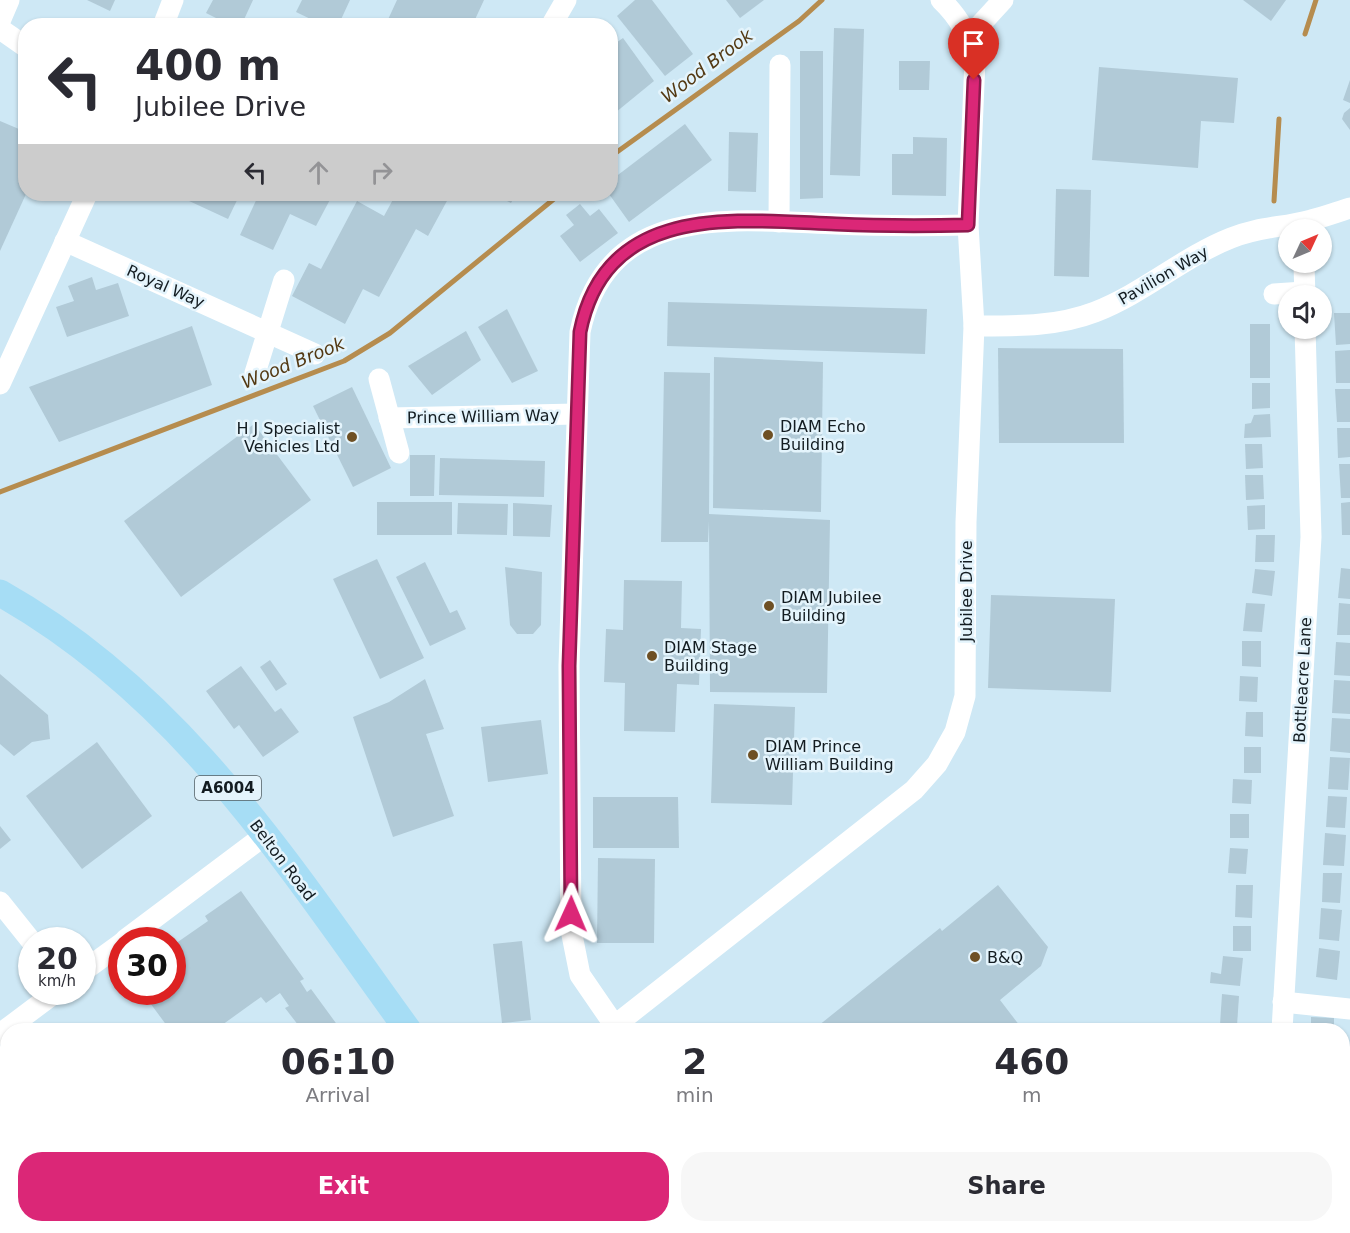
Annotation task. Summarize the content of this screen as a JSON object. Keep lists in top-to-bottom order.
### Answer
{
  "streets": {
    "main road": ["A6004", "Belton Road"],
    "street": [
      "Pavilion Way",
      "Royal Way",
      "Prince William Way",
      "Jubilee Drive",
      "Bottleacre Lane"
    ]
  },
  "crossings": [
    ["Pavilion Way", "Jubilee Drive"]
  ],
  "water": ["Wood Brook"],
  "places": [
    "DIAM Echo Building",
    "H J Specialist Vehicles Ltd",
    "DIAM Jubilee Building",
    "DIAM Stage Building",
    "DIAM Prince William Building",
    "B&Q"
  ],
  "north": "top right",
  "page": {
    "turn": ["400 m", "Jubilee Drive"],
    "speed": "20 km/h",
    "limit": "30",
    "eta": [
      "06:10",
      "Arrival",
      "2",
      "min",
      "460",
      "m"
    ],
    "buttons": ["Exit", "Share"]
  }
}
